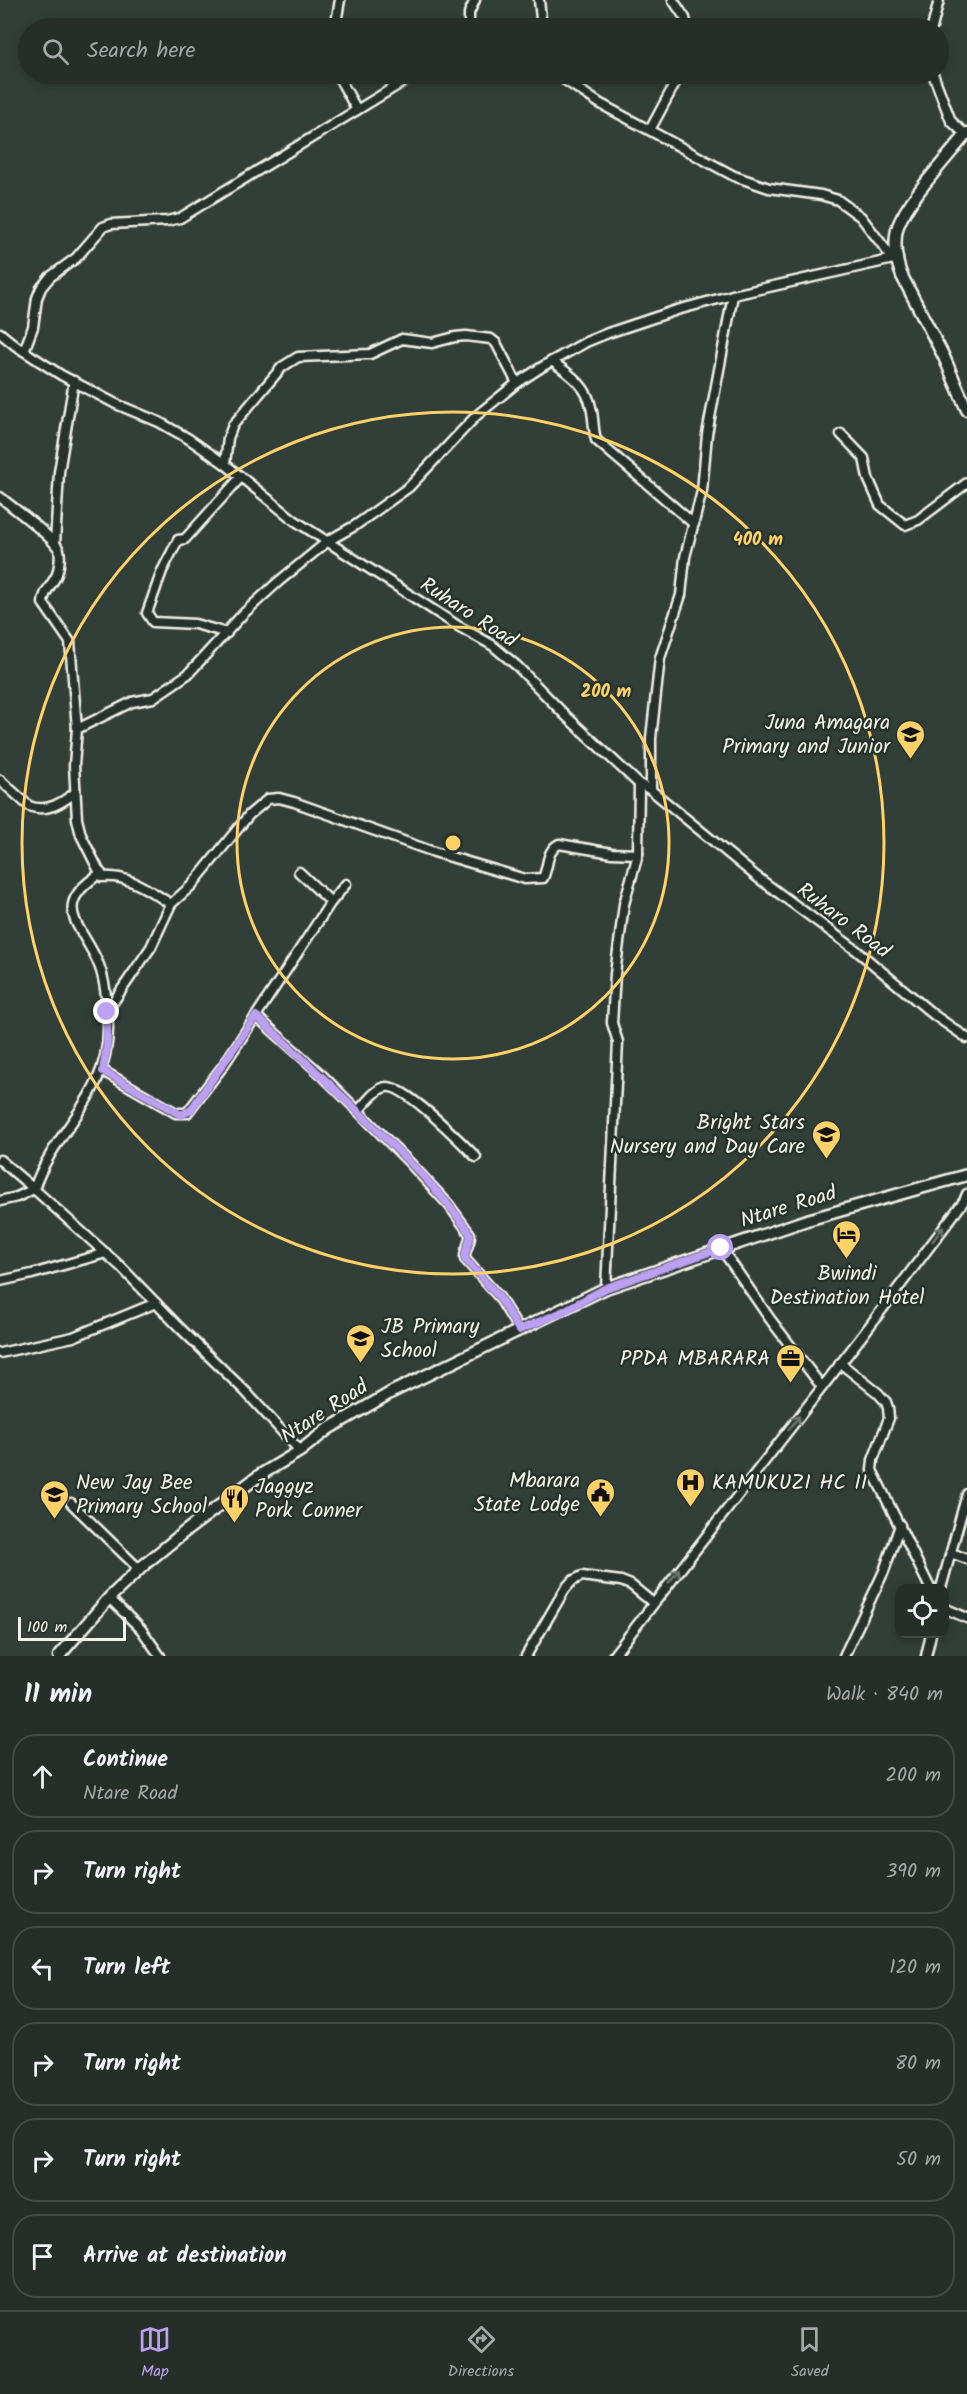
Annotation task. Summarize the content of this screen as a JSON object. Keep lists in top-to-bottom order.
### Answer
{
  "streets": {
    "main road": ["Ntare Road"],
    "street": ["Ruharo Road"]
  },
  "places": {
    "school or university": [
      "Juna Amagara Primary and Junior",
      "Bright Stars Nursery and Day Care",
      "JB Primary School",
      "New Jay Bee Primary School"
    ],
    "hotel": ["Bwindi Destination Hotel"],
    "office": ["PPDA MBARARA"],
    "hospital": ["KAMUKUZI HC II"],
    "public building": ["Mbarara State Lodge"],
    "restaurant": ["Jaggyz Pork Conner"]
  },
  "scale_bar": "100 m",
  "page": {
    "search": "Search here",
    "scale": "100 m",
    "heading": ["11 min", "Walk · 840 m"],
    "list": [
      ["Continue", "Ntare Road", "200 m"],
      ["Turn right", "390 m"],
      ["Turn left", "120 m"],
      ["Turn right", "80 m"],
      ["Turn right", "50 m"],
      "Arrive at destination"
    ],
    "nav": ["Map", "Directions", "Saved"]
  },
  "rings": ["400 m", "200 m"]
}
